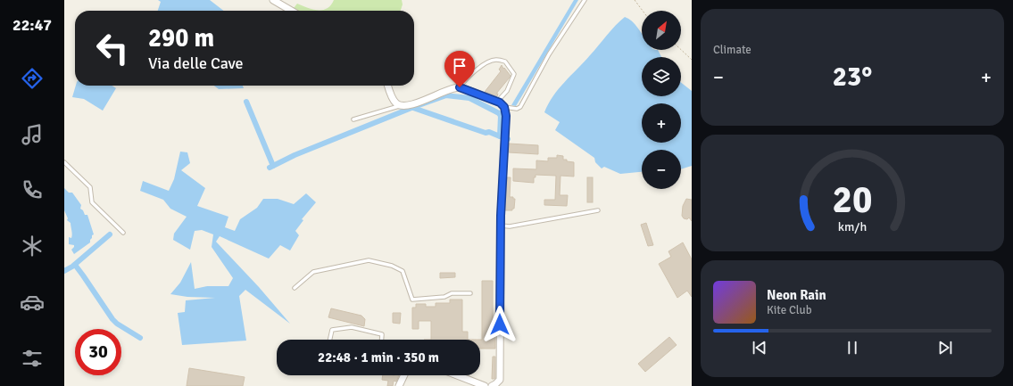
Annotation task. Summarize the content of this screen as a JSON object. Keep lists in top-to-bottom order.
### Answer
{
  "north": "top right",
  "page": {
    "tabs": "22:47",
    "tile": "Climate",
    "map_buttons": ["+", "−"],
    "turn": ["290 m", "Via delle Cave"],
    "heat": ["−", "23°", "+"],
    "song": ["Neon Rain", "Kite Club"],
    "limit": "30",
    "trip": "22:48 · 1 min · 350 m",
    "gauge": ["20", "km/h"]
  }
}
